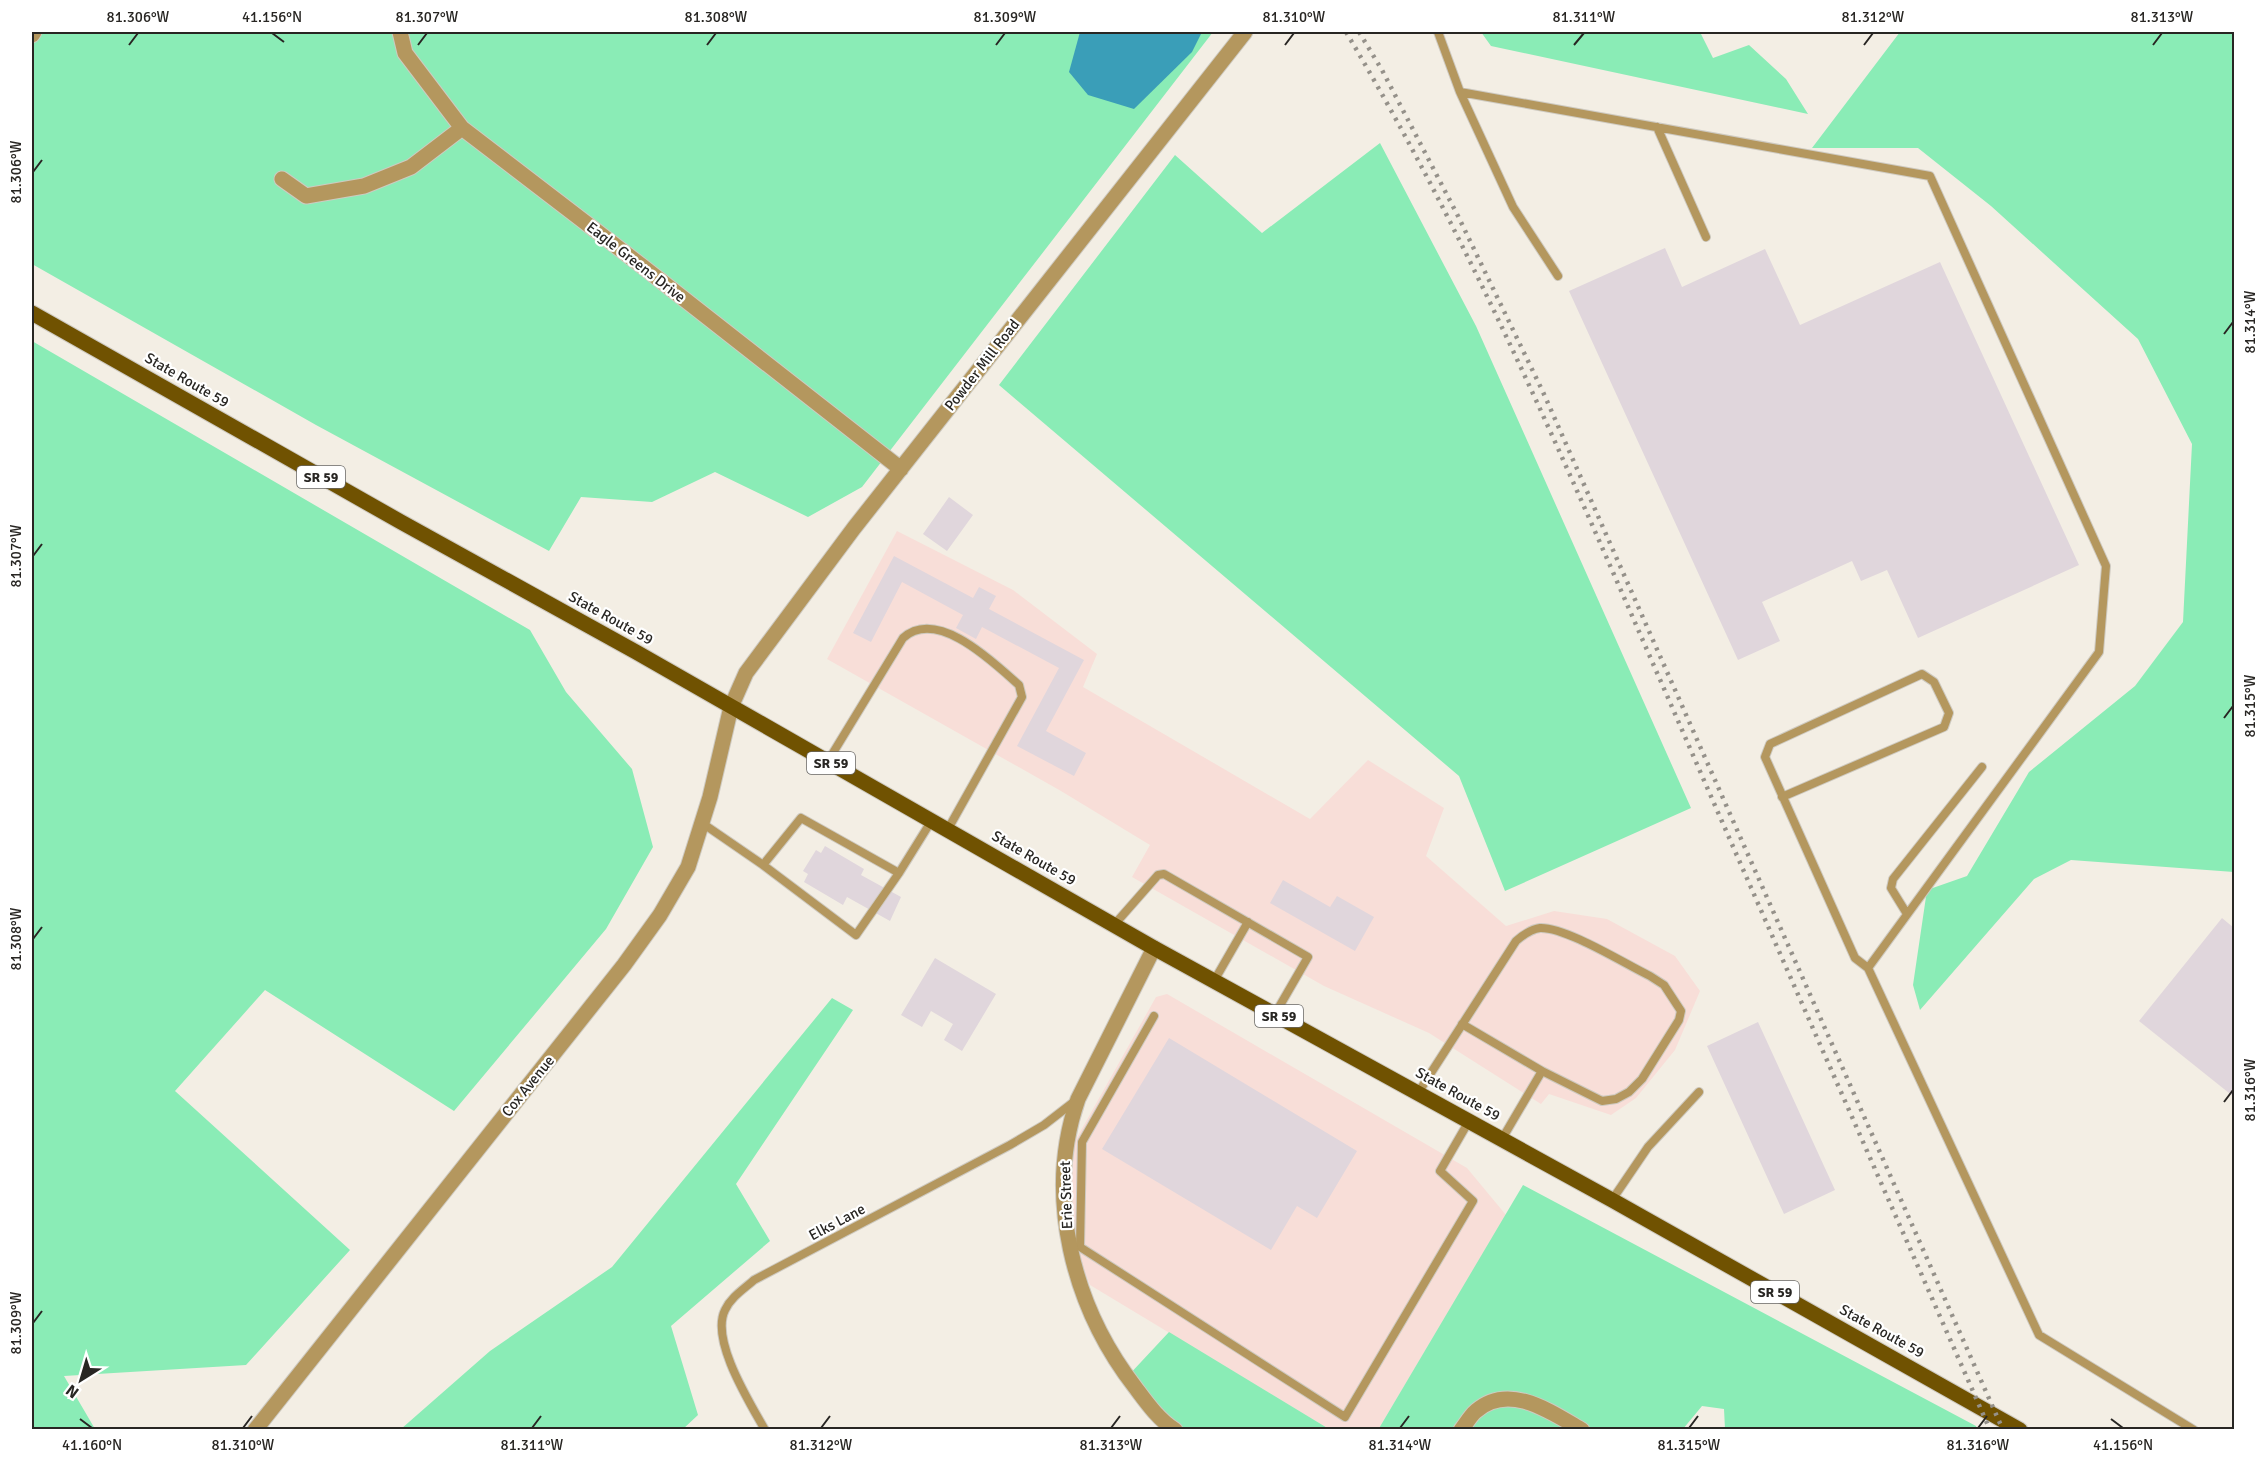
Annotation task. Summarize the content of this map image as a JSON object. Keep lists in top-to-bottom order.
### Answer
{
  "streets": {
    "main road": ["State Route 59", "SR 59"],
    "street": [
      "Eagle Greens Drive",
      "Powder Mill Road",
      "Cox Avenue",
      "Erie Street"
    ],
    "lane": ["Elks Lane"]
  },
  "crossings": [
    ["Eagle Greens Drive", "Powder Mill Road"],
    ["Powder Mill Road", "State Route 59"],
    ["Powder Mill Road", "Cox Avenue"],
    ["State Route 59", "Cox Avenue"],
    ["State Route 59", "Erie Street"],
    ["Erie Street", "Elks Lane"]
  ],
  "north": "bottom left",
  "coordinates": [
    "81.306°W",
    "41.156°N",
    "81.307°W",
    "81.308°W",
    "81.309°W",
    "81.310°W",
    "81.311°W",
    "81.312°W",
    "81.313°W",
    "81.314°W",
    "81.315°W",
    "81.316°W",
    "41.160°N"
  ]
}
